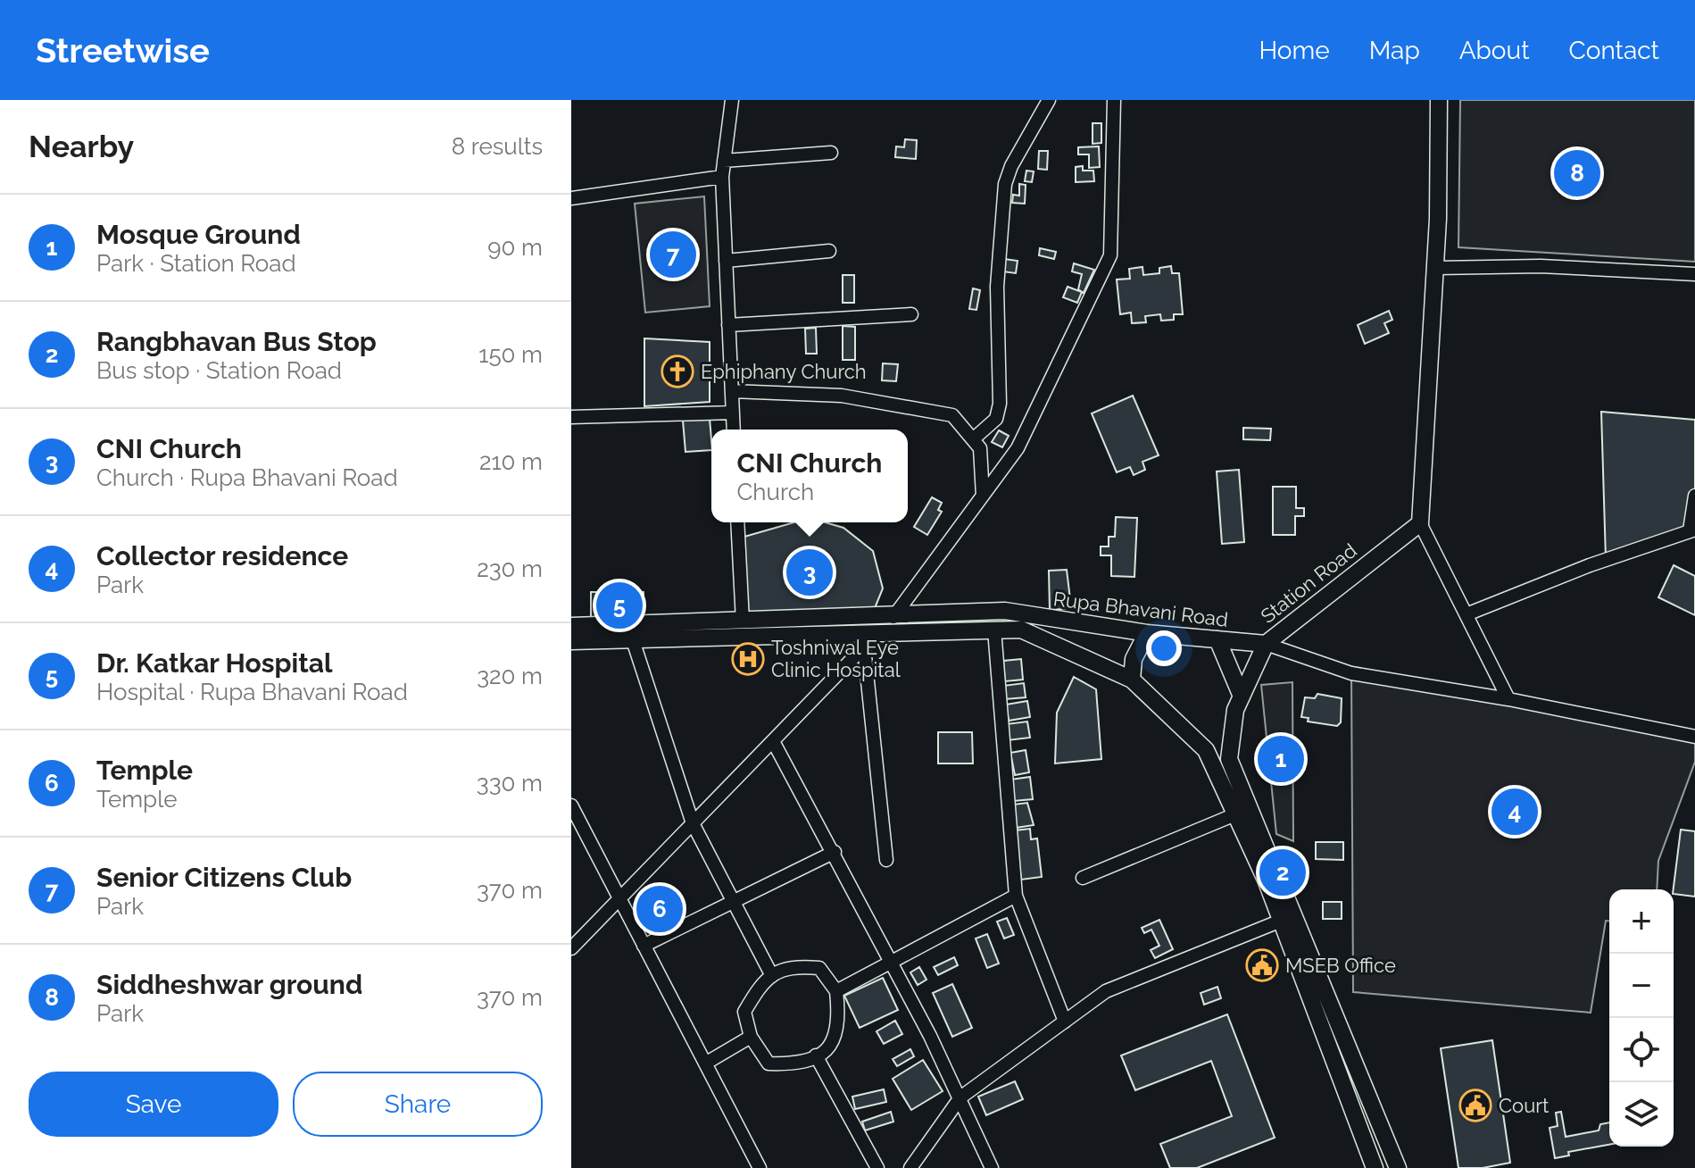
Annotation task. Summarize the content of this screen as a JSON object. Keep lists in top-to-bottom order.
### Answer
{
  "streets": {
    "main road": ["Station Road", "Rupa Bhavani Road"]
  },
  "crossings": [
    ["Station Road", "Rupa Bhavani Road"]
  ],
  "places": {
    "church": ["Ephiphany Church"],
    "hospital": ["Toshniwal Eye Clinic Hospital"],
    "public building": ["MSEB Office", "Court"]
  },
  "page": {
    "header": "Streetwise",
    "nav": [
      "Home",
      "Map",
      "About",
      "Contact"
    ],
    "heading": ["Nearby", "8 results"],
    "pins": [
      "8",
      "7",
      "3",
      "5",
      "1",
      "4",
      "2",
      "6"
    ],
    "list": [
      {
        "mark": "1",
        "name": "Mosque Ground",
        "note": "Park · Station Road",
        "value": "90 m"
      },
      {
        "mark": "2",
        "name": "Rangbhavan Bus Stop",
        "note": "Bus stop · Station Road",
        "value": "150 m"
      },
      {
        "mark": "3",
        "name": "CNI Church",
        "note": "Church · Rupa Bhavani Road",
        "value": "210 m"
      },
      {
        "mark": "4",
        "name": "Collector residence",
        "note": "Park",
        "value": "230 m"
      },
      {
        "mark": "5",
        "name": "Dr. Katkar Hospital",
        "note": "Hospital · Rupa Bhavani Road",
        "value": "320 m"
      },
      {
        "mark": "6",
        "name": "Temple",
        "note": "Temple",
        "value": "330 m"
      },
      {
        "mark": "7",
        "name": "Senior Citizens Club",
        "note": "Park",
        "value": "370 m"
      },
      {
        "mark": "8",
        "name": "Siddheshwar ground",
        "note": "Park",
        "value": "370 m"
      }
    ],
    "popup": ["CNI Church", "Church"],
    "map_buttons": ["+", "−"],
    "buttons": ["Save", "Share"]
  }
}
